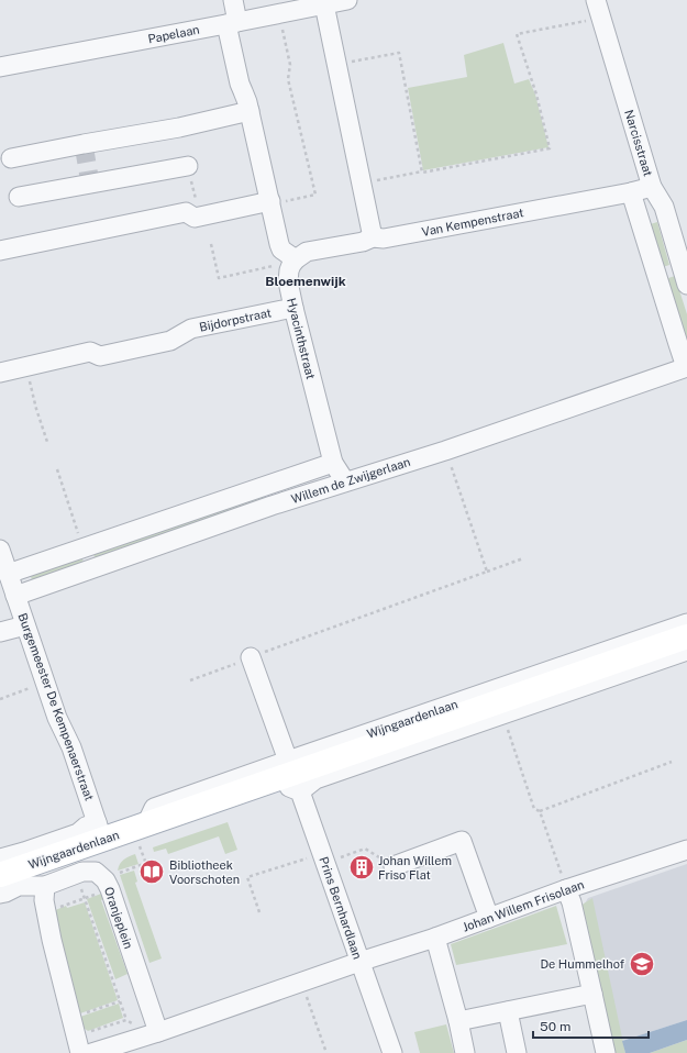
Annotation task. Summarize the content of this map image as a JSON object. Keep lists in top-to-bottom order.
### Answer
{
  "streets": {
    "main road": ["Wijngaardenlaan"],
    "street": [
      "Papelaan",
      "Narcisstraat",
      "Van Kempenstraat",
      "Bijdorpstraat",
      "Hyacinthstraat",
      "Willem de Zwijgerlaan",
      "Burgemeester De Kempenaerstraat",
      "Johan Willem Frisolaan",
      "Prins Bernhardlaan",
      "Oranjeplein"
    ]
  },
  "crossings": [
    ["Narcisstraat", "Van Kempenstraat"],
    ["Narcisstraat", "Willem de Zwijgerlaan"],
    ["Van Kempenstraat", "Hyacinthstraat"],
    ["Bijdorpstraat", "Hyacinthstraat"],
    ["Hyacinthstraat", "Willem de Zwijgerlaan"],
    ["Willem de Zwijgerlaan", "Burgemeester De Kempenaerstraat"],
    ["Burgemeester De Kempenaerstraat", "Wijngaardenlaan"],
    ["Wijngaardenlaan", "Prins Bernhardlaan"],
    ["Wijngaardenlaan", "Oranjeplein"],
    ["Johan Willem Frisolaan", "Prins Bernhardlaan"],
    ["Johan Willem Frisolaan", "Oranjeplein"]
  ],
  "districts": ["Bloemenwijk"],
  "places": {
    "building": ["Johan Willem Friso Flat"],
    "library": ["Bibliotheek Voorschoten"],
    "school or university": ["De Hummelhof"]
  },
  "scale_bar": "50 m"
}
